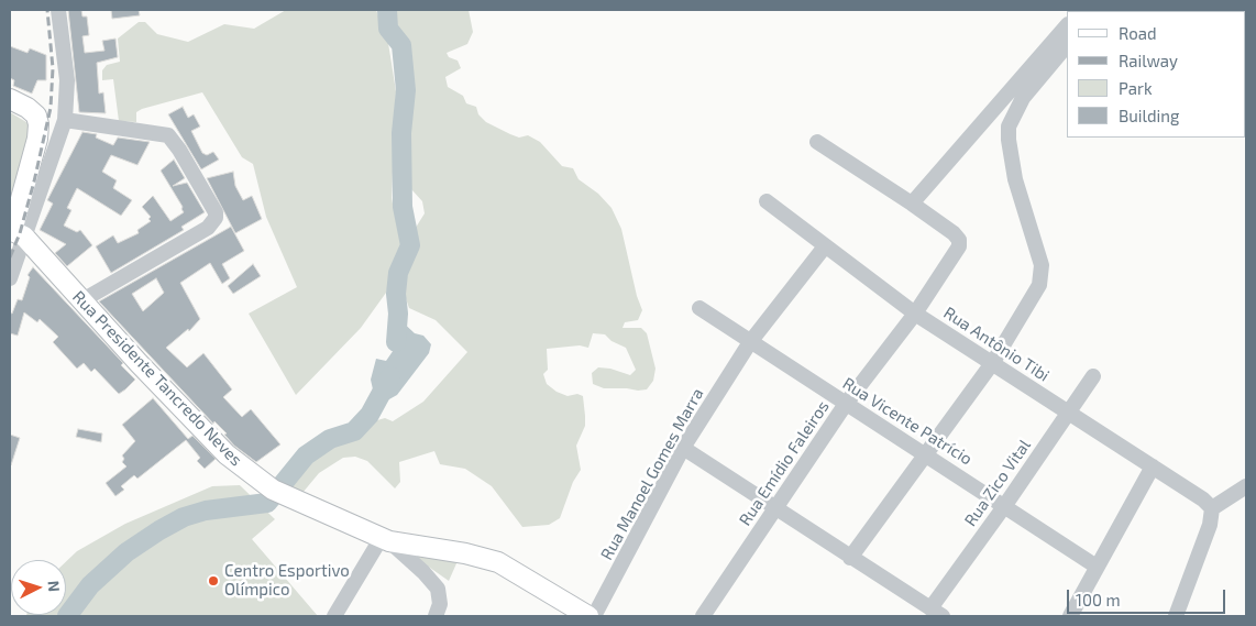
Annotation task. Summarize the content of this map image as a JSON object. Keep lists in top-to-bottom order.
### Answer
{
  "streets": {
    "main road": ["Rua Presidente Tancredo Neves"],
    "street": [
      "Rua Antônio Tibi",
      "Rua Vicente Patrício",
      "Rua Emídio Faleiros",
      "Rua Manoel Gomes Marra",
      "Rua Zico Vital"
    ]
  },
  "crossings": [
    ["Rua Antônio Tibi", "Rua Emídio Faleiros"],
    ["Rua Antônio Tibi", "Rua Manoel Gomes Marra"],
    ["Rua Antônio Tibi", "Rua Zico Vital"],
    ["Rua Vicente Patrício", "Rua Emídio Faleiros"],
    ["Rua Vicente Patrício", "Rua Manoel Gomes Marra"],
    ["Rua Vicente Patrício", "Rua Zico Vital"]
  ],
  "places": ["Centro Esportivo Olímpico"],
  "legend": [
    "Road",
    "Railway",
    "Park",
    "Building"
  ],
  "scale_bar": "100 m",
  "north": "right"
}
